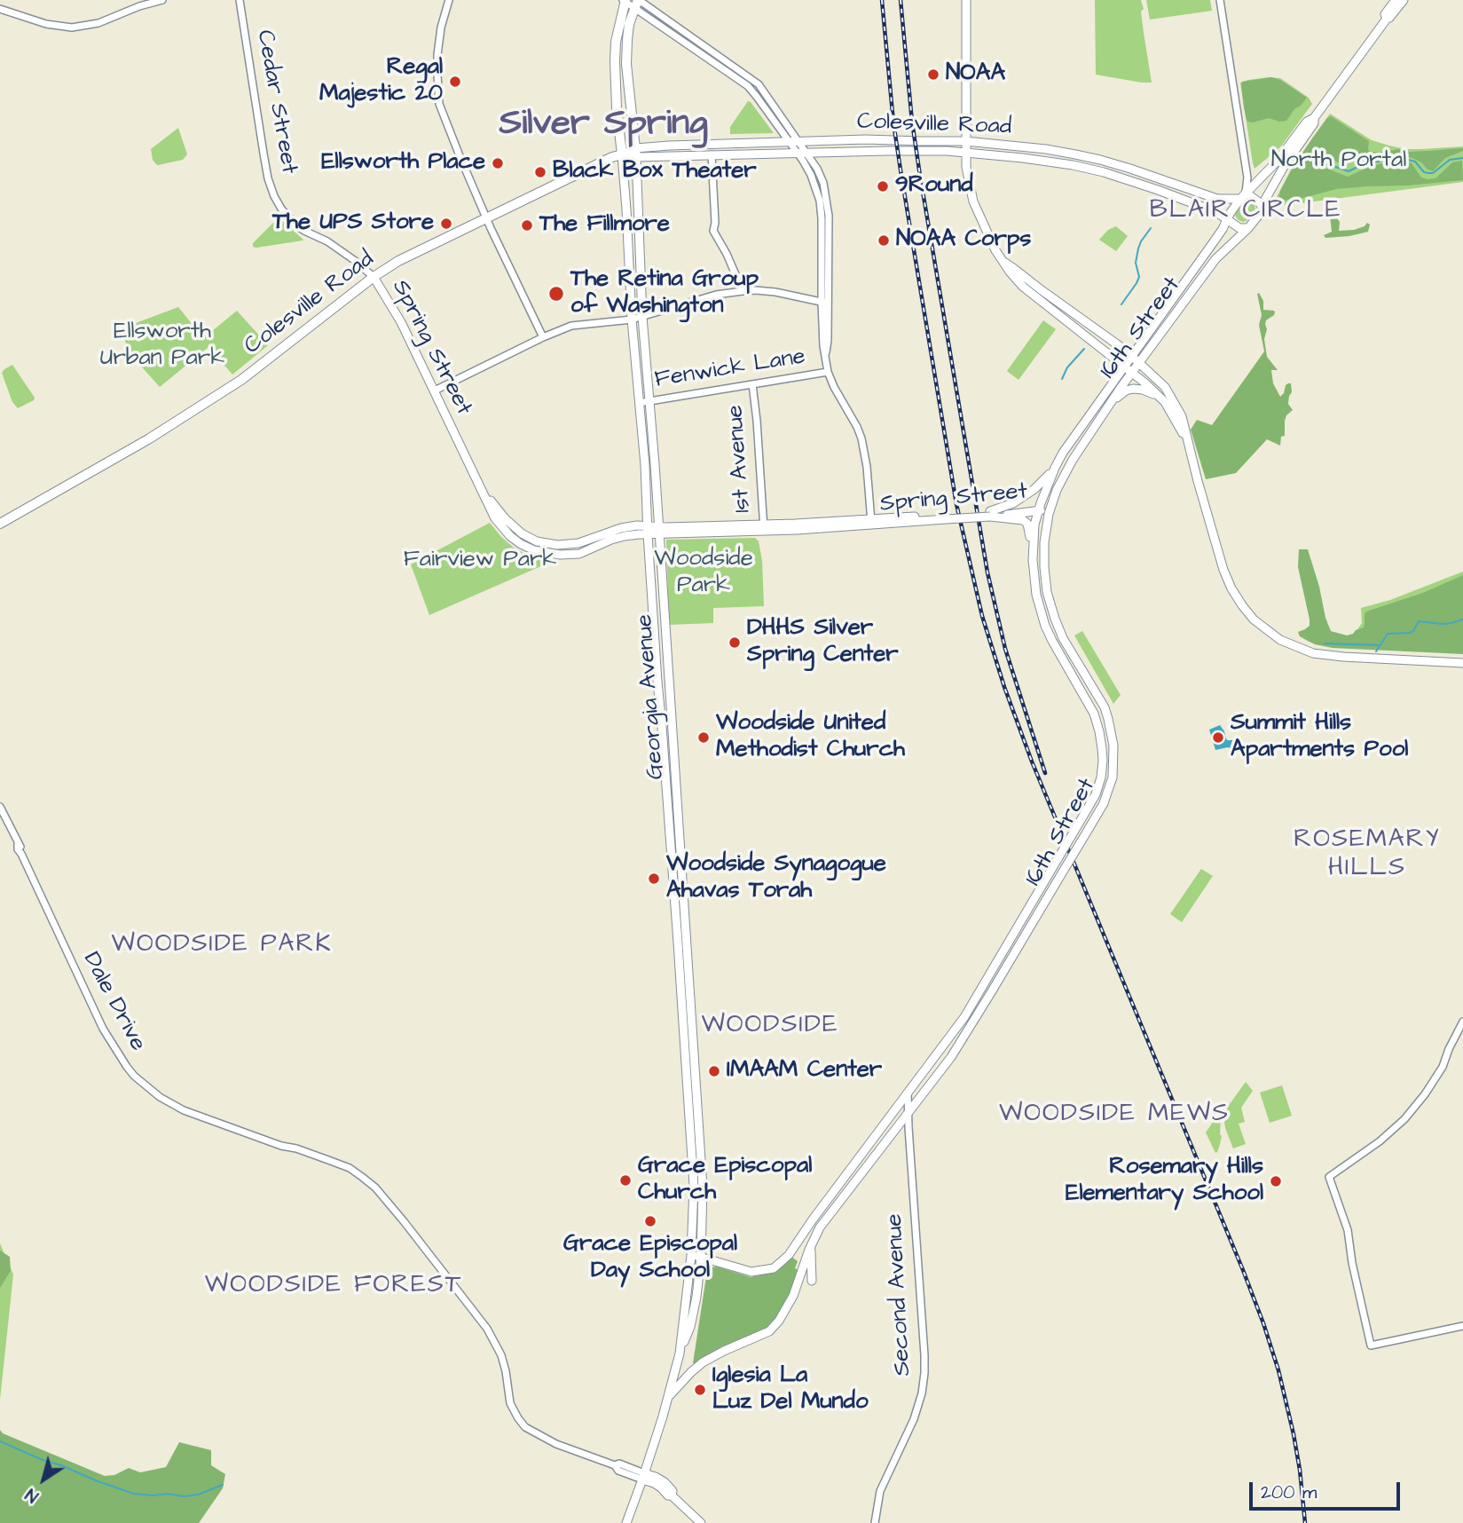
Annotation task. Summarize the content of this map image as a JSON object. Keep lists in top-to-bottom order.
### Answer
{
  "streets": {
    "highway": ["Colesville Road", "Georgia Avenue"],
    "main road": ["16th Street", "Spring Street"],
    "street": [
      "Cedar Street",
      "Fenwick Lane",
      "1st Avenue",
      "Dale Drive",
      "Second Avenue"
    ]
  },
  "crossings": [
    ["Cedar Street", "Spring Street"],
    ["Colesville Road", "16th Street"],
    ["Colesville Road", "Spring Street"],
    ["Colesville Road", "Georgia Avenue"],
    ["16th Street", "Spring Street"],
    ["16th Street", "Georgia Avenue"],
    ["16th Street", "Second Avenue"],
    ["Spring Street", "1st Avenue"],
    ["Spring Street", "Georgia Avenue"],
    ["Fenwick Lane", "1st Avenue"],
    ["Fenwick Lane", "Georgia Avenue"],
    ["Georgia Avenue", "Dale Drive"]
  ],
  "districts": [
    "Silver Spring",
    "BLAIR CIRCLE",
    "ROSEMARY HILLS",
    "WOODSIDE PARK",
    "WOODSIDE",
    "WOODSIDE MEWS",
    "WOODSIDE FOREST"
  ],
  "parks": [
    "North Portal",
    "Ellsworth Urban Park",
    "Woodside Park",
    "Fairview Park"
  ],
  "places": [
    "NOAA",
    "Regal Majestic 20",
    "Ellsworth Place",
    "Black Box Theater",
    "9Round",
    "The UPS Store",
    "The Fillmore",
    "NOAA Corps",
    "The Retina Group of Washington",
    "DHHS Silver Spring Center",
    "Woodside United Methodist Church",
    "Summit Hills Apartments Pool",
    "Woodside Synagogue Ahavas Torah",
    "IMAAM Center",
    "Grace Episcopal Church",
    "Rosemary Hills Elementary School",
    "Grace Episcopal Day School",
    "Iglesia La Luz Del Mundo"
  ],
  "scale_bar": "200 m",
  "north": "bottom left"
}
